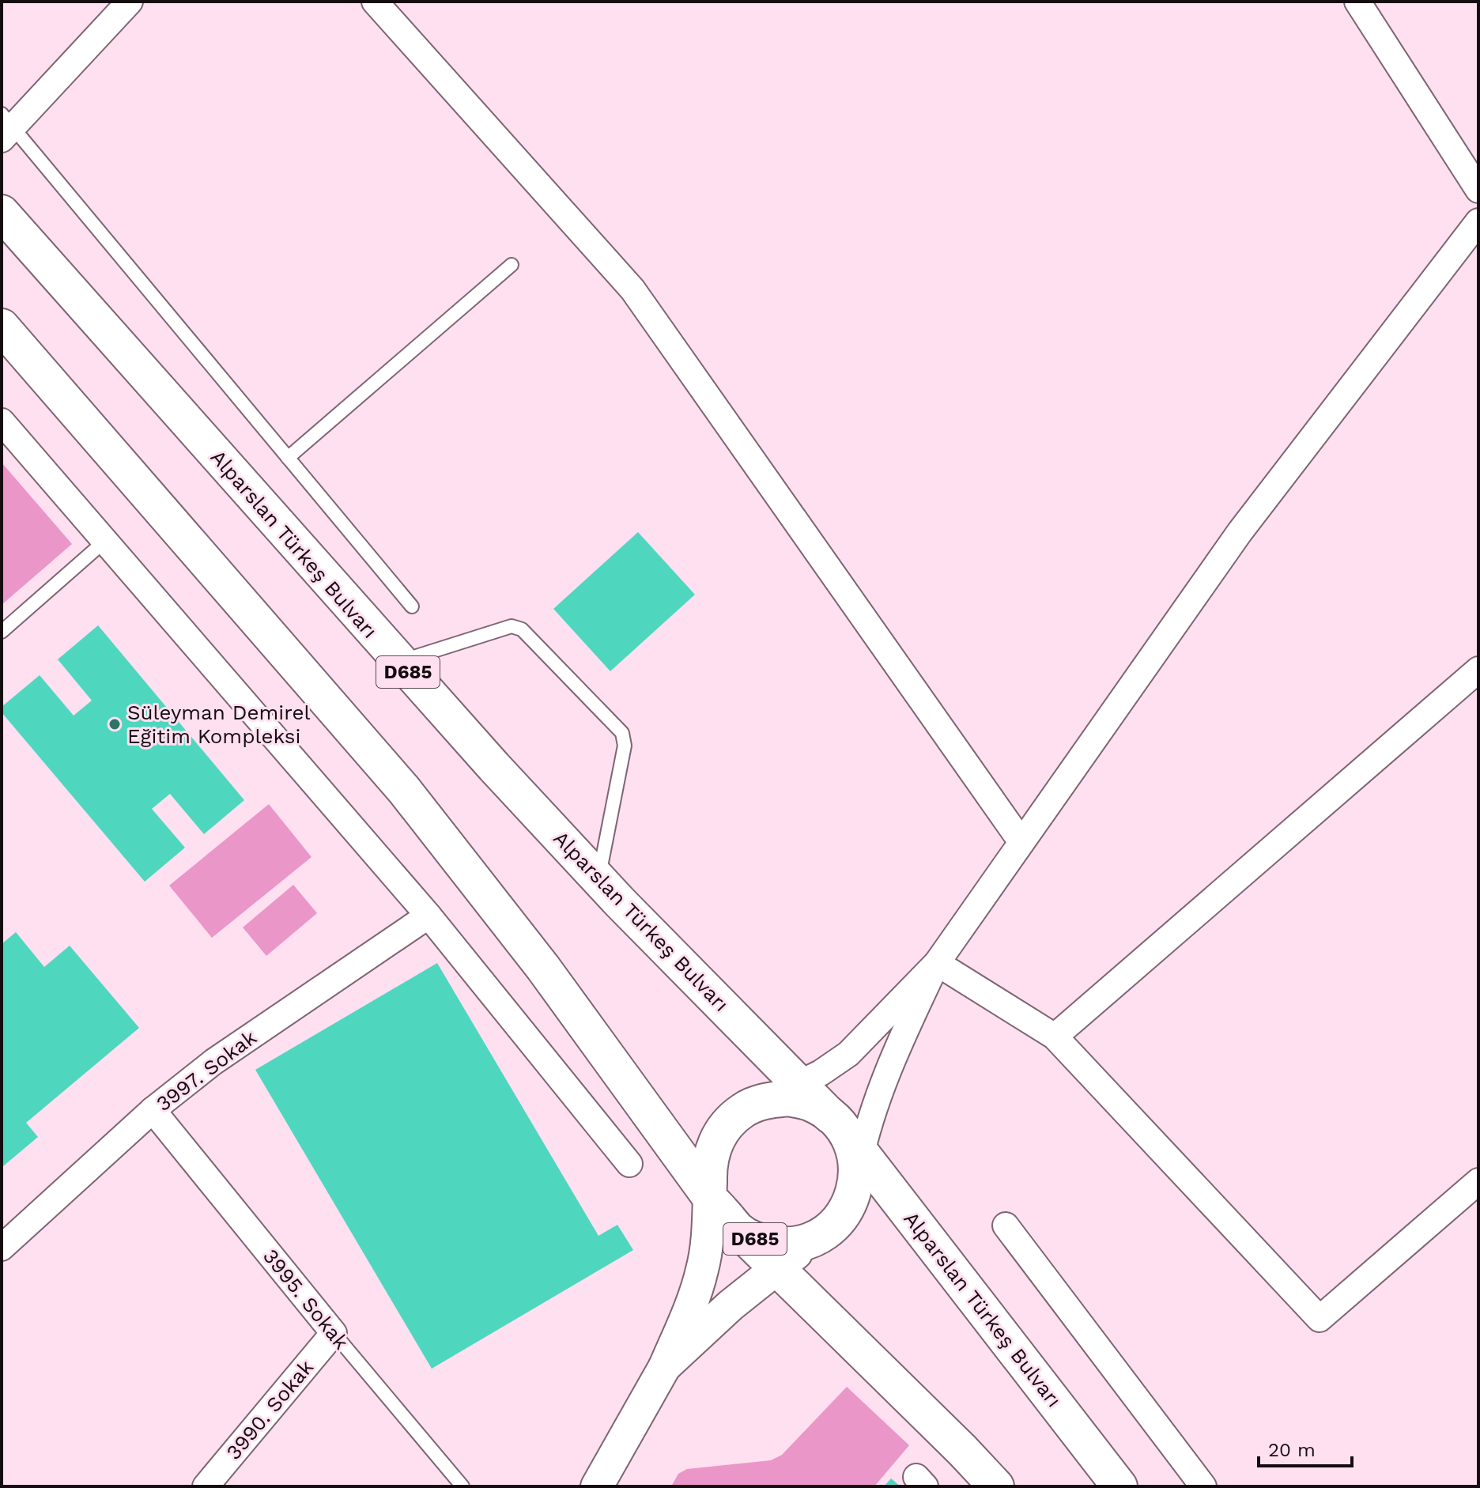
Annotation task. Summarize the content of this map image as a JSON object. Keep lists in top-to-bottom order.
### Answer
{
  "streets": {
    "highway": ["Alparslan Türkeş Bulvarı", "D685"],
    "street": ["3997. Sokak", "3995. Sokak", "3990. Sokak"]
  },
  "crossings": [
    ["Alparslan Türkeş Bulvarı", "D685"],
    ["3997. Sokak", "3995. Sokak"],
    ["3995. Sokak", "3990. Sokak"]
  ],
  "places": ["Süleyman Demirel Eğitim Kompleksi"],
  "scale_bar": "20 m"
}
